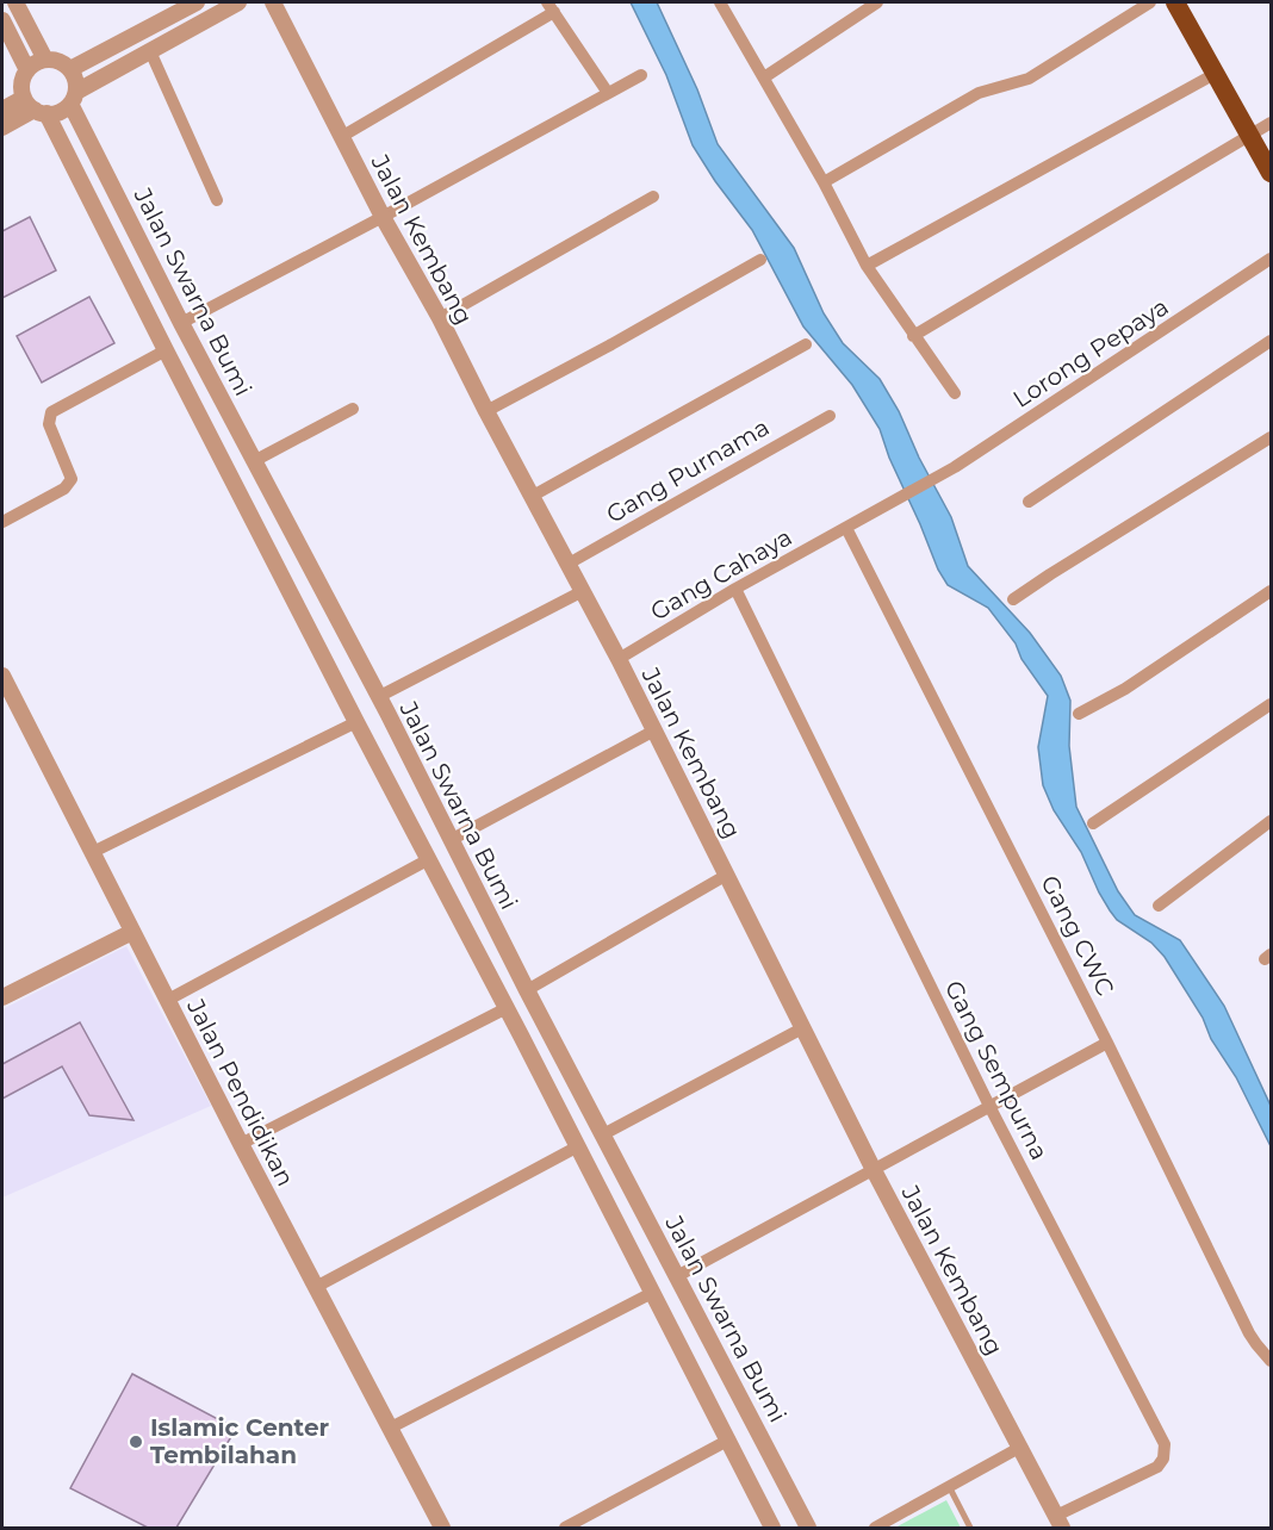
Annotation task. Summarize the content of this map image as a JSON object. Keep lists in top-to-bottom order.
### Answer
{
  "streets": {
    "street": [
      "Jalan Kembang",
      "Jalan Swarna Bumi",
      "Lorong Pepaya",
      "Gang Purnama",
      "Gang Cahaya",
      "Gang CWC",
      "Gang Sempurna",
      "Jalan Pendidikan"
    ]
  },
  "crossings": [
    ["Jalan Kembang", "Gang Purnama"],
    ["Jalan Kembang", "Gang Cahaya"],
    ["Jalan Kembang", "Gang Sempurna"],
    ["Lorong Pepaya", "Gang Cahaya"],
    ["Gang Cahaya", "Gang CWC"],
    ["Gang Cahaya", "Gang Sempurna"]
  ],
  "places": ["Islamic Center Tembilahan"]
}
